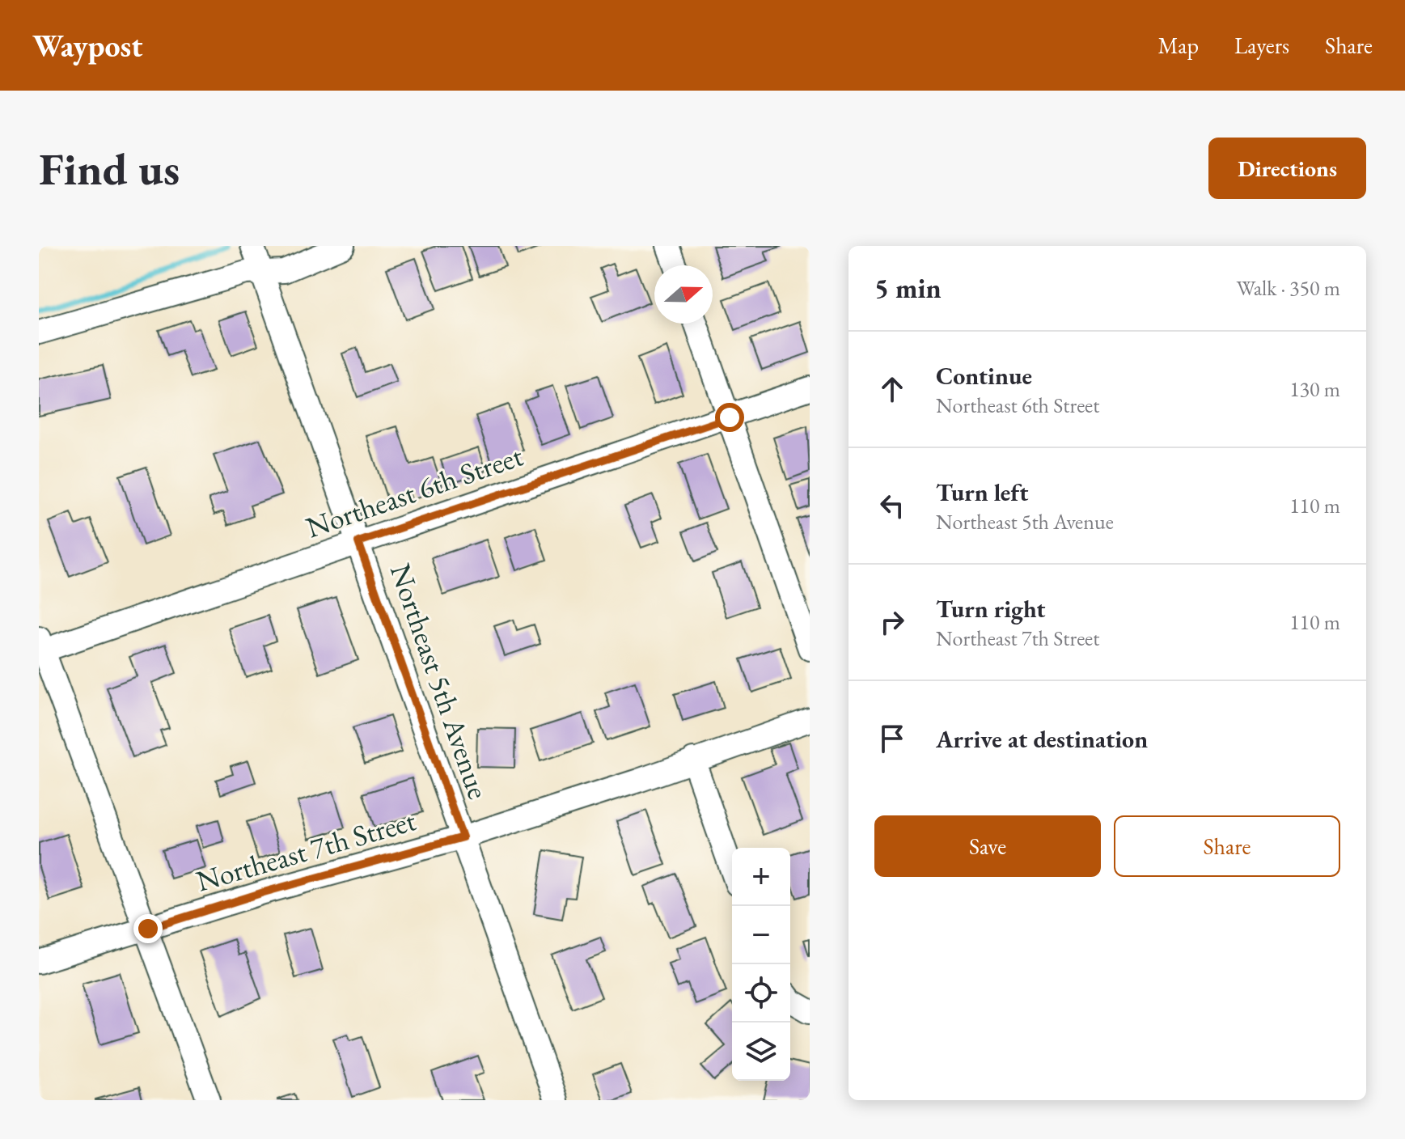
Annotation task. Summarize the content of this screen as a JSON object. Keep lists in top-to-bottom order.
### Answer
{
  "streets": {
    "street": ["Northeast 6th Street", "Northeast 5th Avenue", "Northeast 7th Street"]
  },
  "crossings": [
    ["Northeast 6th Street", "Northeast 5th Avenue"],
    ["Northeast 5th Avenue", "Northeast 7th Street"]
  ],
  "north": "right",
  "page": {
    "header": "Waypost",
    "nav": ["Map", "Layers", "Share"],
    "buttons": [
      "Directions",
      ["Save", "Share"]
    ],
    "title": "Find us",
    "heading": ["5 min", "Walk · 350 m"],
    "list": [
      ["Continue", "Northeast 6th Street", "130 m"],
      ["Turn left", "Northeast 5th Avenue", "110 m"],
      ["Turn right", "Northeast 7th Street", "110 m"],
      "Arrive at destination"
    ],
    "map_buttons": ["+", "−"]
  }
}
